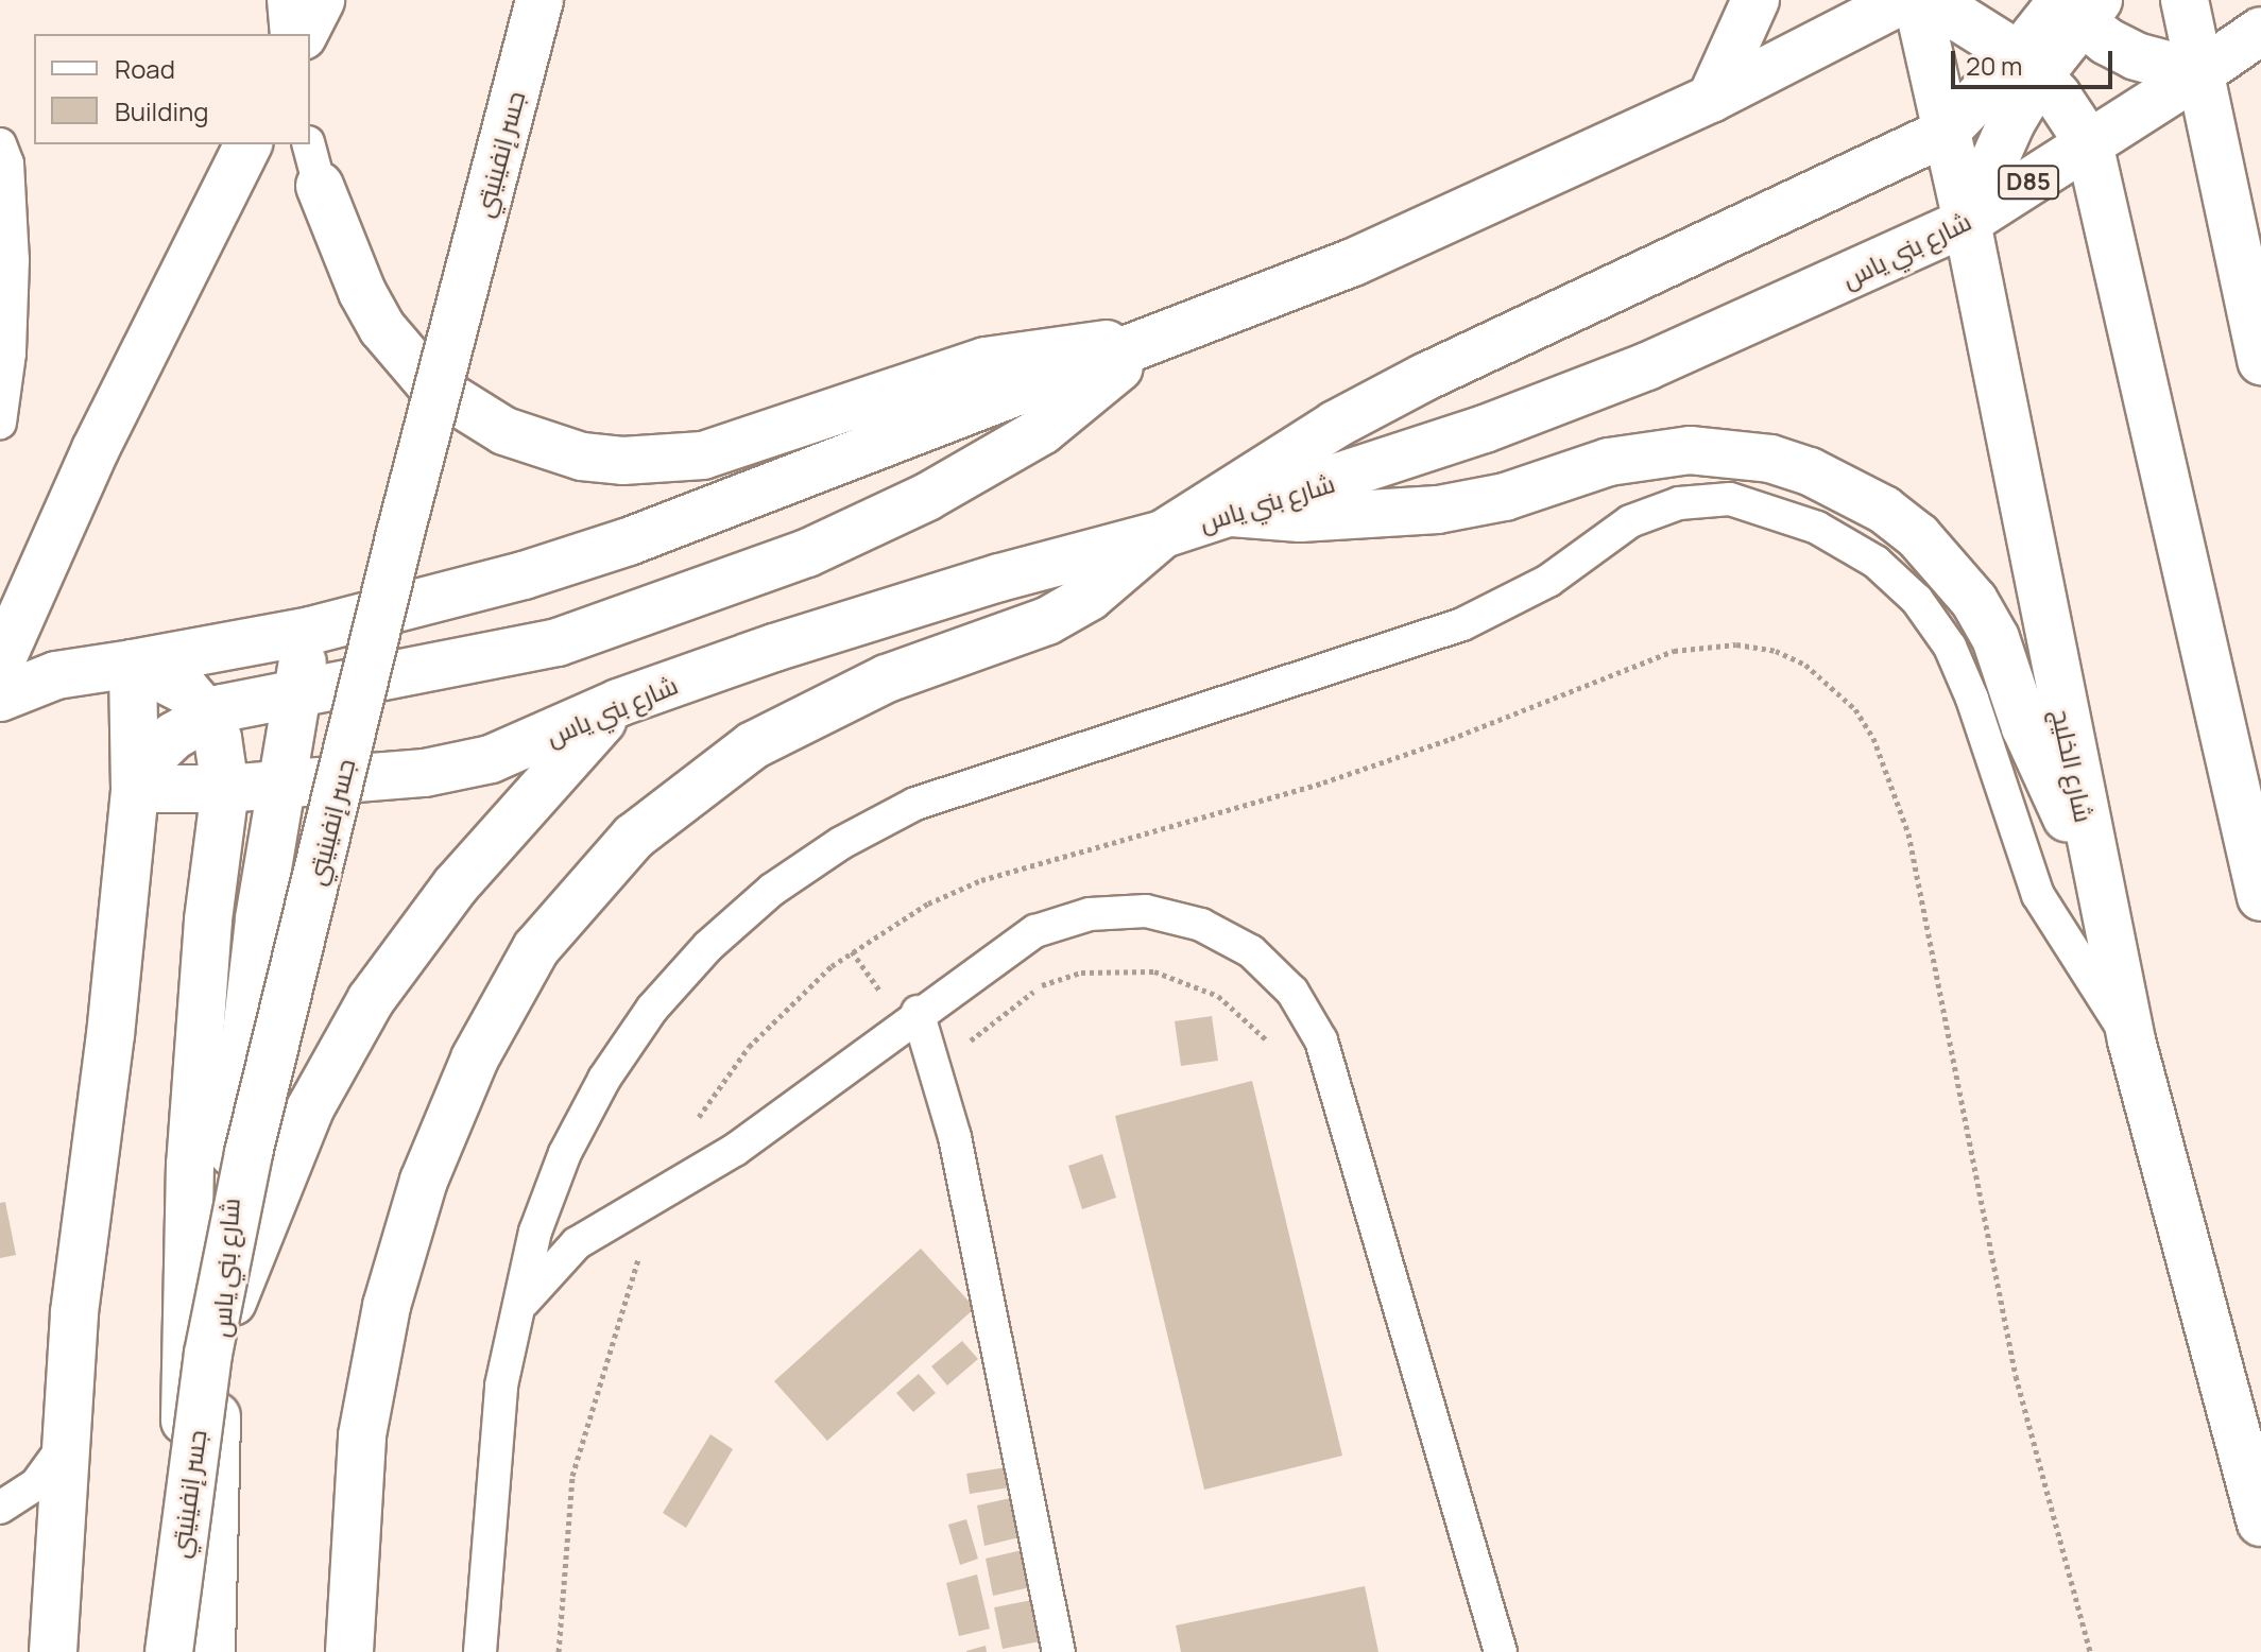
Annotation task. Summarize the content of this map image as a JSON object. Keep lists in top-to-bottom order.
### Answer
{
  "streets": {
    "main road": [
      "جسر إنفينيتي",
      "D85",
      "شارع بني ياس",
      "شارع الخليج"
    ]
  },
  "crossings": [
    ["شارع بني ياس", "شارع الخليج"]
  ],
  "legend": ["Road", "Building"],
  "scale_bar": "20 m"
}
